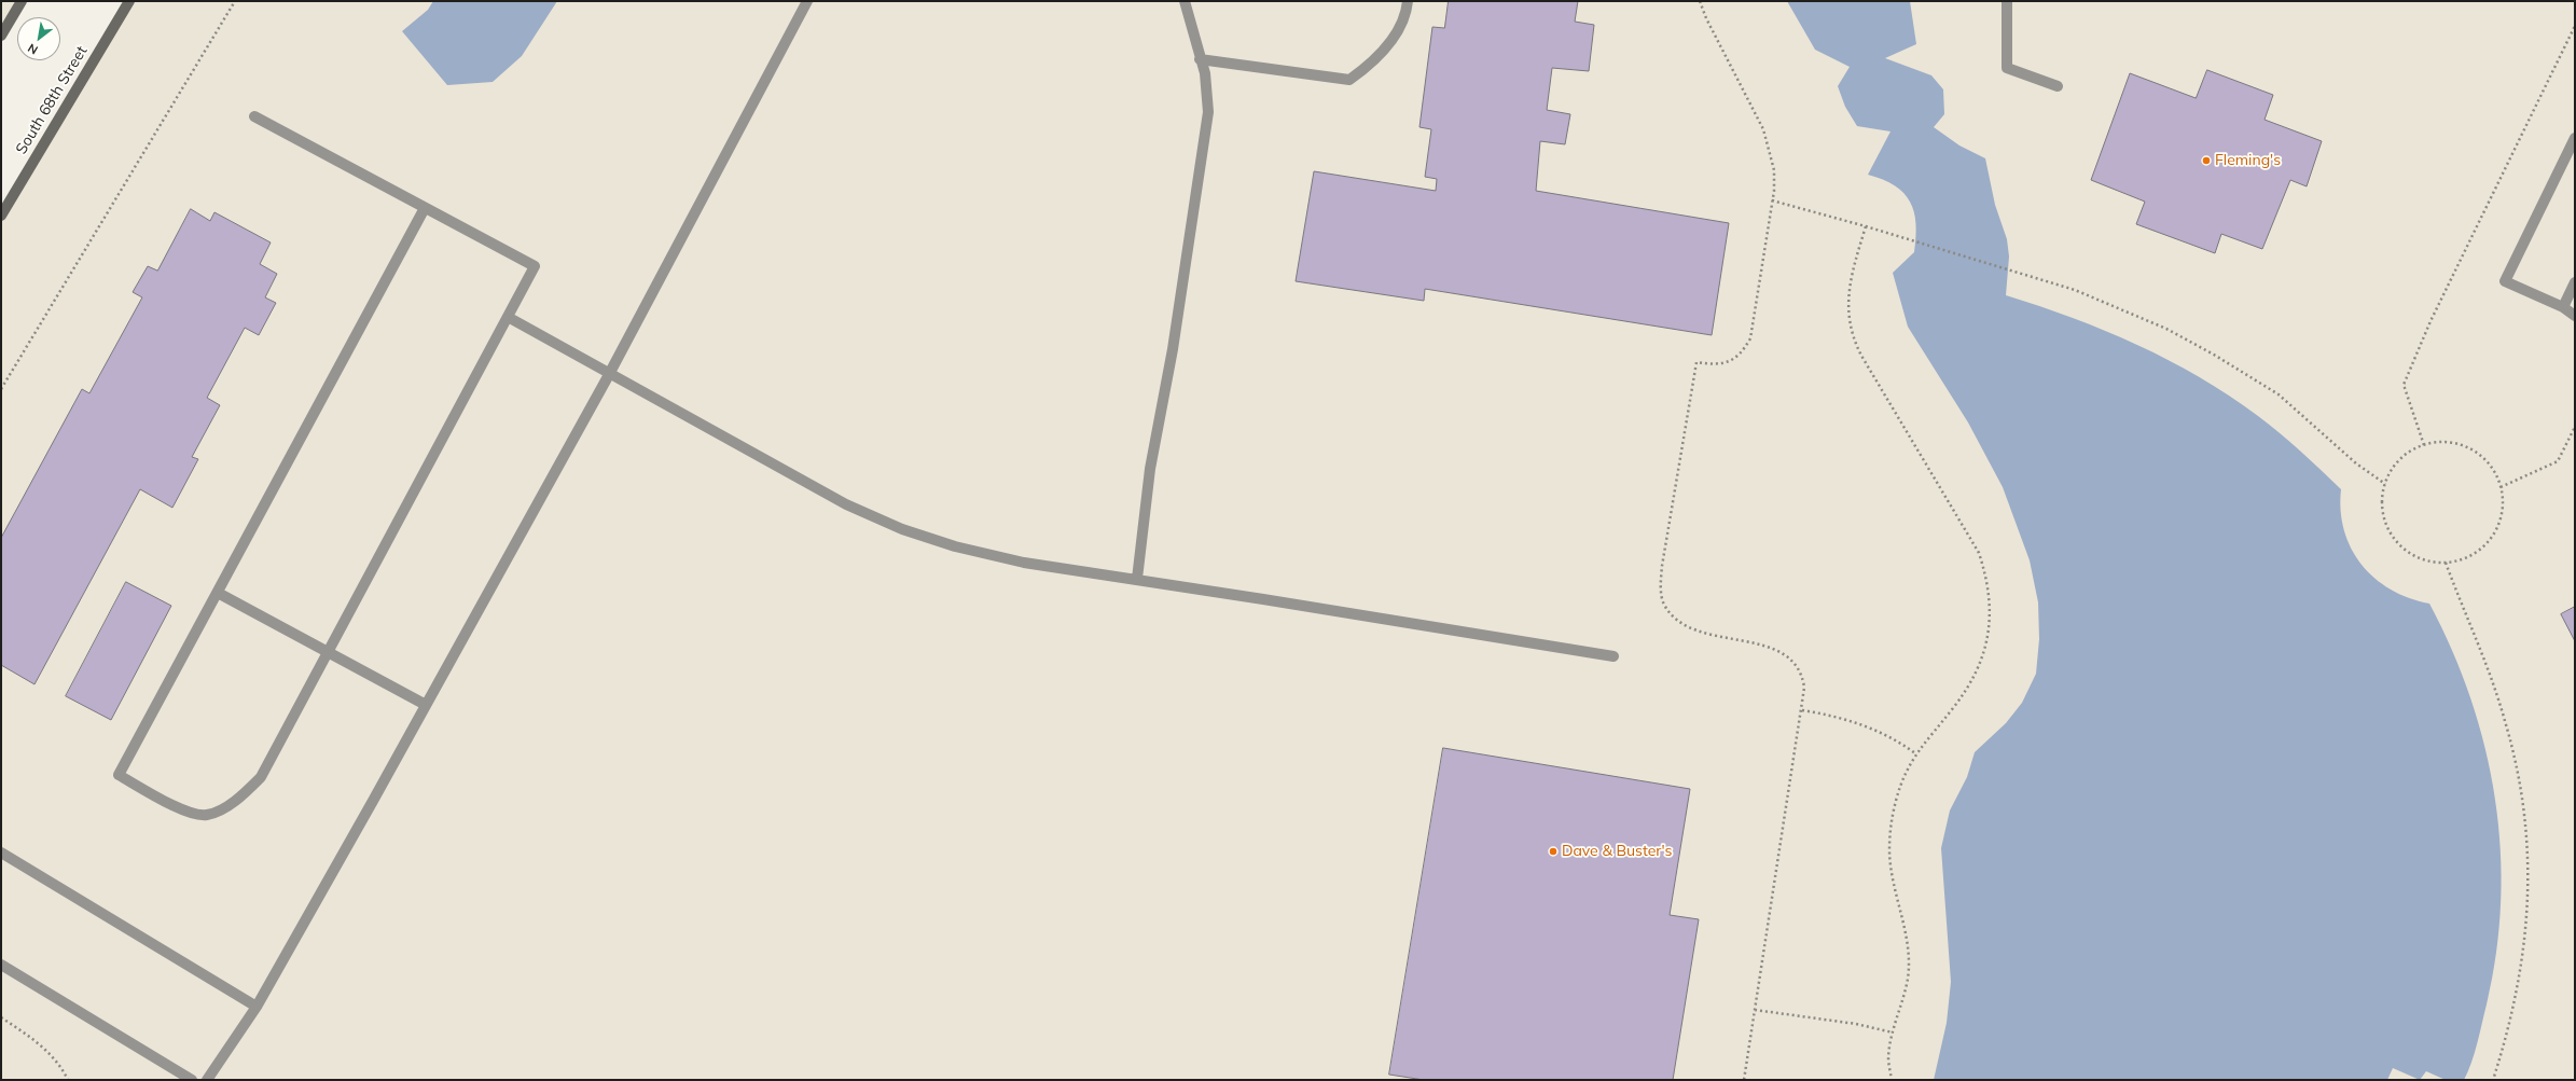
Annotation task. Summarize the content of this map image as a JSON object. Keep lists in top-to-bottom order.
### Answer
{
  "streets": {
    "street": ["South 68th Street"]
  },
  "places": ["Fleming's", "Dave & Buster's"],
  "north": "bottom left"
}
